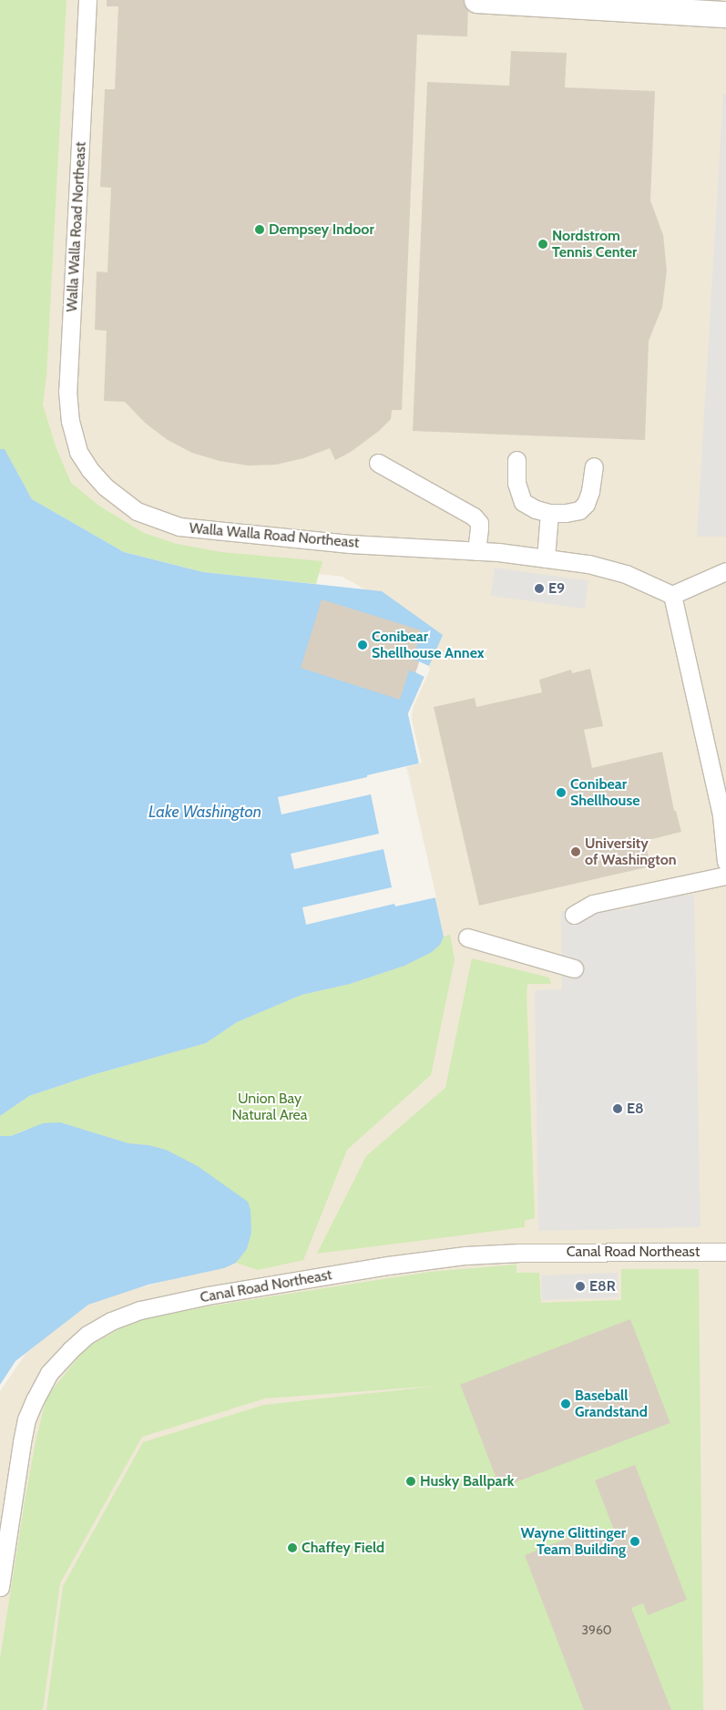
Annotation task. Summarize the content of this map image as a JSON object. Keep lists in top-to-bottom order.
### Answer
{
  "streets": {
    "lane": ["Walla Walla Road Northeast", "Canal Road Northeast"]
  },
  "water": ["Lake Washington"],
  "parks": ["Union Bay Natural Area"],
  "places": [
    "Dempsey Indoor",
    "Nordstrom Tennis Center",
    "E9",
    "Conibear Shellhouse Annex",
    "Conibear Shellhouse",
    "University of Washington",
    "E8",
    "E8R",
    "Baseball Grandstand",
    "Husky Ballpark",
    "Wayne Glittinger Team Building",
    "Chaffey Field"
  ],
  "house_numbers": ["3960"]
}
